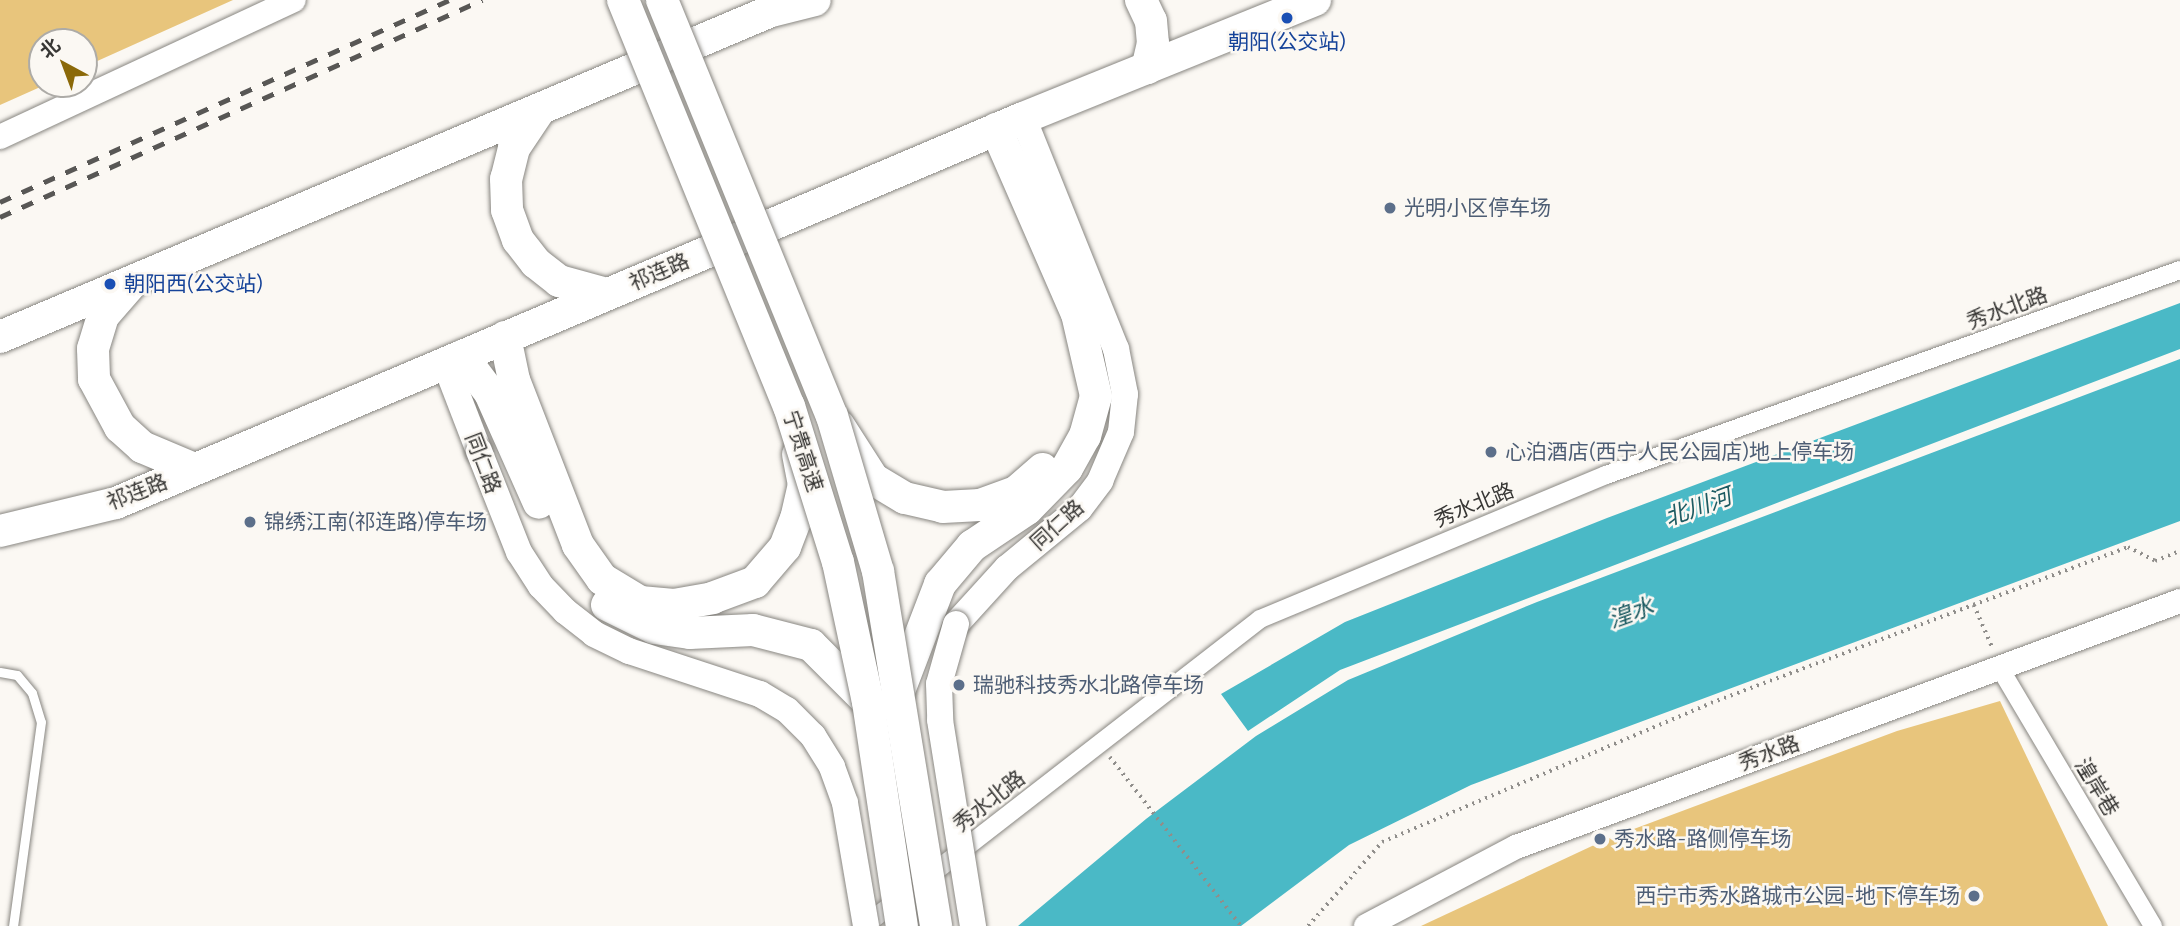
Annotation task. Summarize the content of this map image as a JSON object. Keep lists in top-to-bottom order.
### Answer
{
  "streets": {
    "highway": ["祁连路", "宁贵高速"],
    "main road": ["同仁路"],
    "street": ["秀水北路", "秀水路", "湟岸巷"]
  },
  "crossings": [
    ["祁连路", "同仁路"],
    ["秀水北路", "同仁路"],
    ["秀水路", "湟岸巷"]
  ],
  "water": ["北川河", "湟水"],
  "places": [
    "朝阳(公交站)",
    "光明小区停车场",
    "朝阳西(公交站)",
    "心泊酒店(西宁人民公园店)地上停车场",
    "锦绣江南(祁连路)停车场",
    "瑞驰科技秀水北路停车场",
    "秀水路-路侧停车场",
    "西宁市秀水路城市公园-地下停车场"
  ],
  "north": "top left"
}
